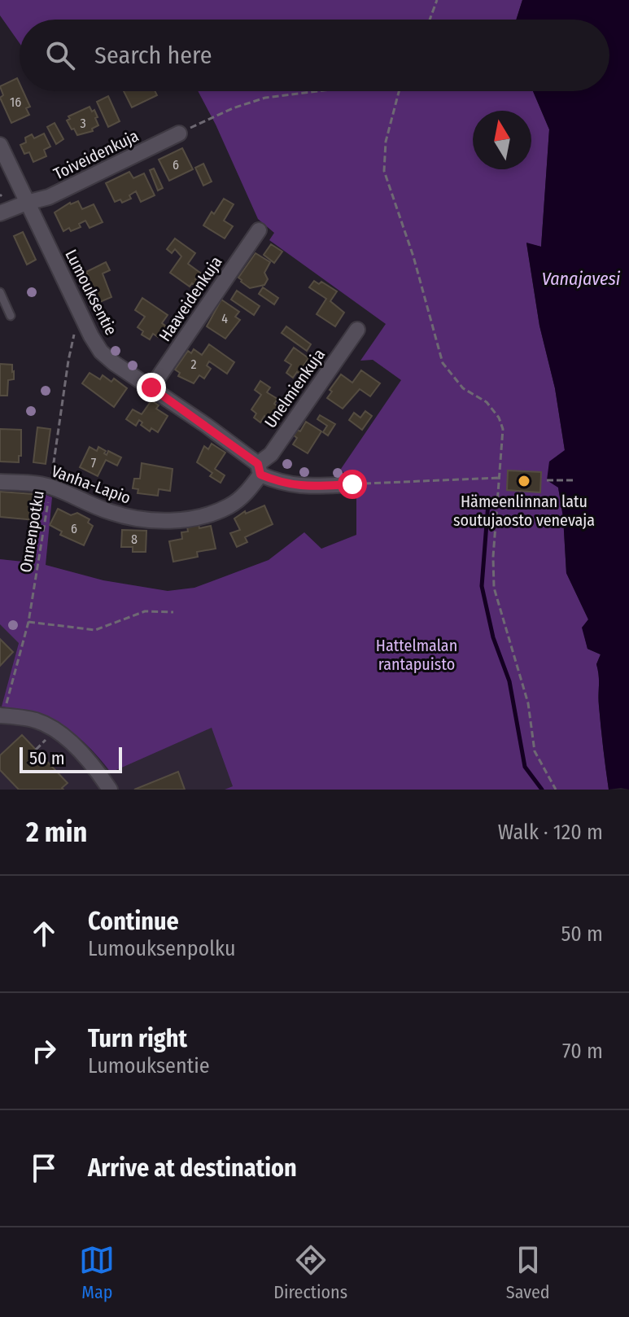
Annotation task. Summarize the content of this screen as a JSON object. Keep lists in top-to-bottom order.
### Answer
{
  "streets": {
    "street": [
      "Toiveidenkuja",
      "Lumouksentie",
      "Haaveidenkuja",
      "Unelmienkuja",
      "Vanha-Lapio"
    ],
    "path": ["Onnenpotku"]
  },
  "crossings": [
    ["Toiveidenkuja", "Lumouksentie"],
    ["Lumouksentie", "Haaveidenkuja"],
    ["Lumouksentie", "Unelmienkuja"],
    ["Lumouksentie", "Vanha-Lapio"],
    ["Lumouksentie", "Onnenpotku"],
    ["Unelmienkuja", "Vanha-Lapio"],
    ["Vanha-Lapio", "Onnenpotku"]
  ],
  "water": ["Vanajavesi"],
  "parks": ["Hattelmalan rantapuisto"],
  "places": ["Hämeenlinnan latu soutujaosto venevaja"],
  "house_numbers": [
    "16",
    "3",
    "6",
    "4",
    "2",
    "7",
    "6",
    "8"
  ],
  "scale_bar": "50 m",
  "north": "top",
  "page": {
    "search": "Search here",
    "scale": "50 m",
    "heading": ["2 min", "Walk · 120 m"],
    "list": [
      ["Continue", "Lumouksenpolku", "50 m"],
      ["Turn right", "Lumouksentie", "70 m"],
      "Arrive at destination"
    ],
    "nav": ["Map", "Directions", "Saved"]
  }
}
